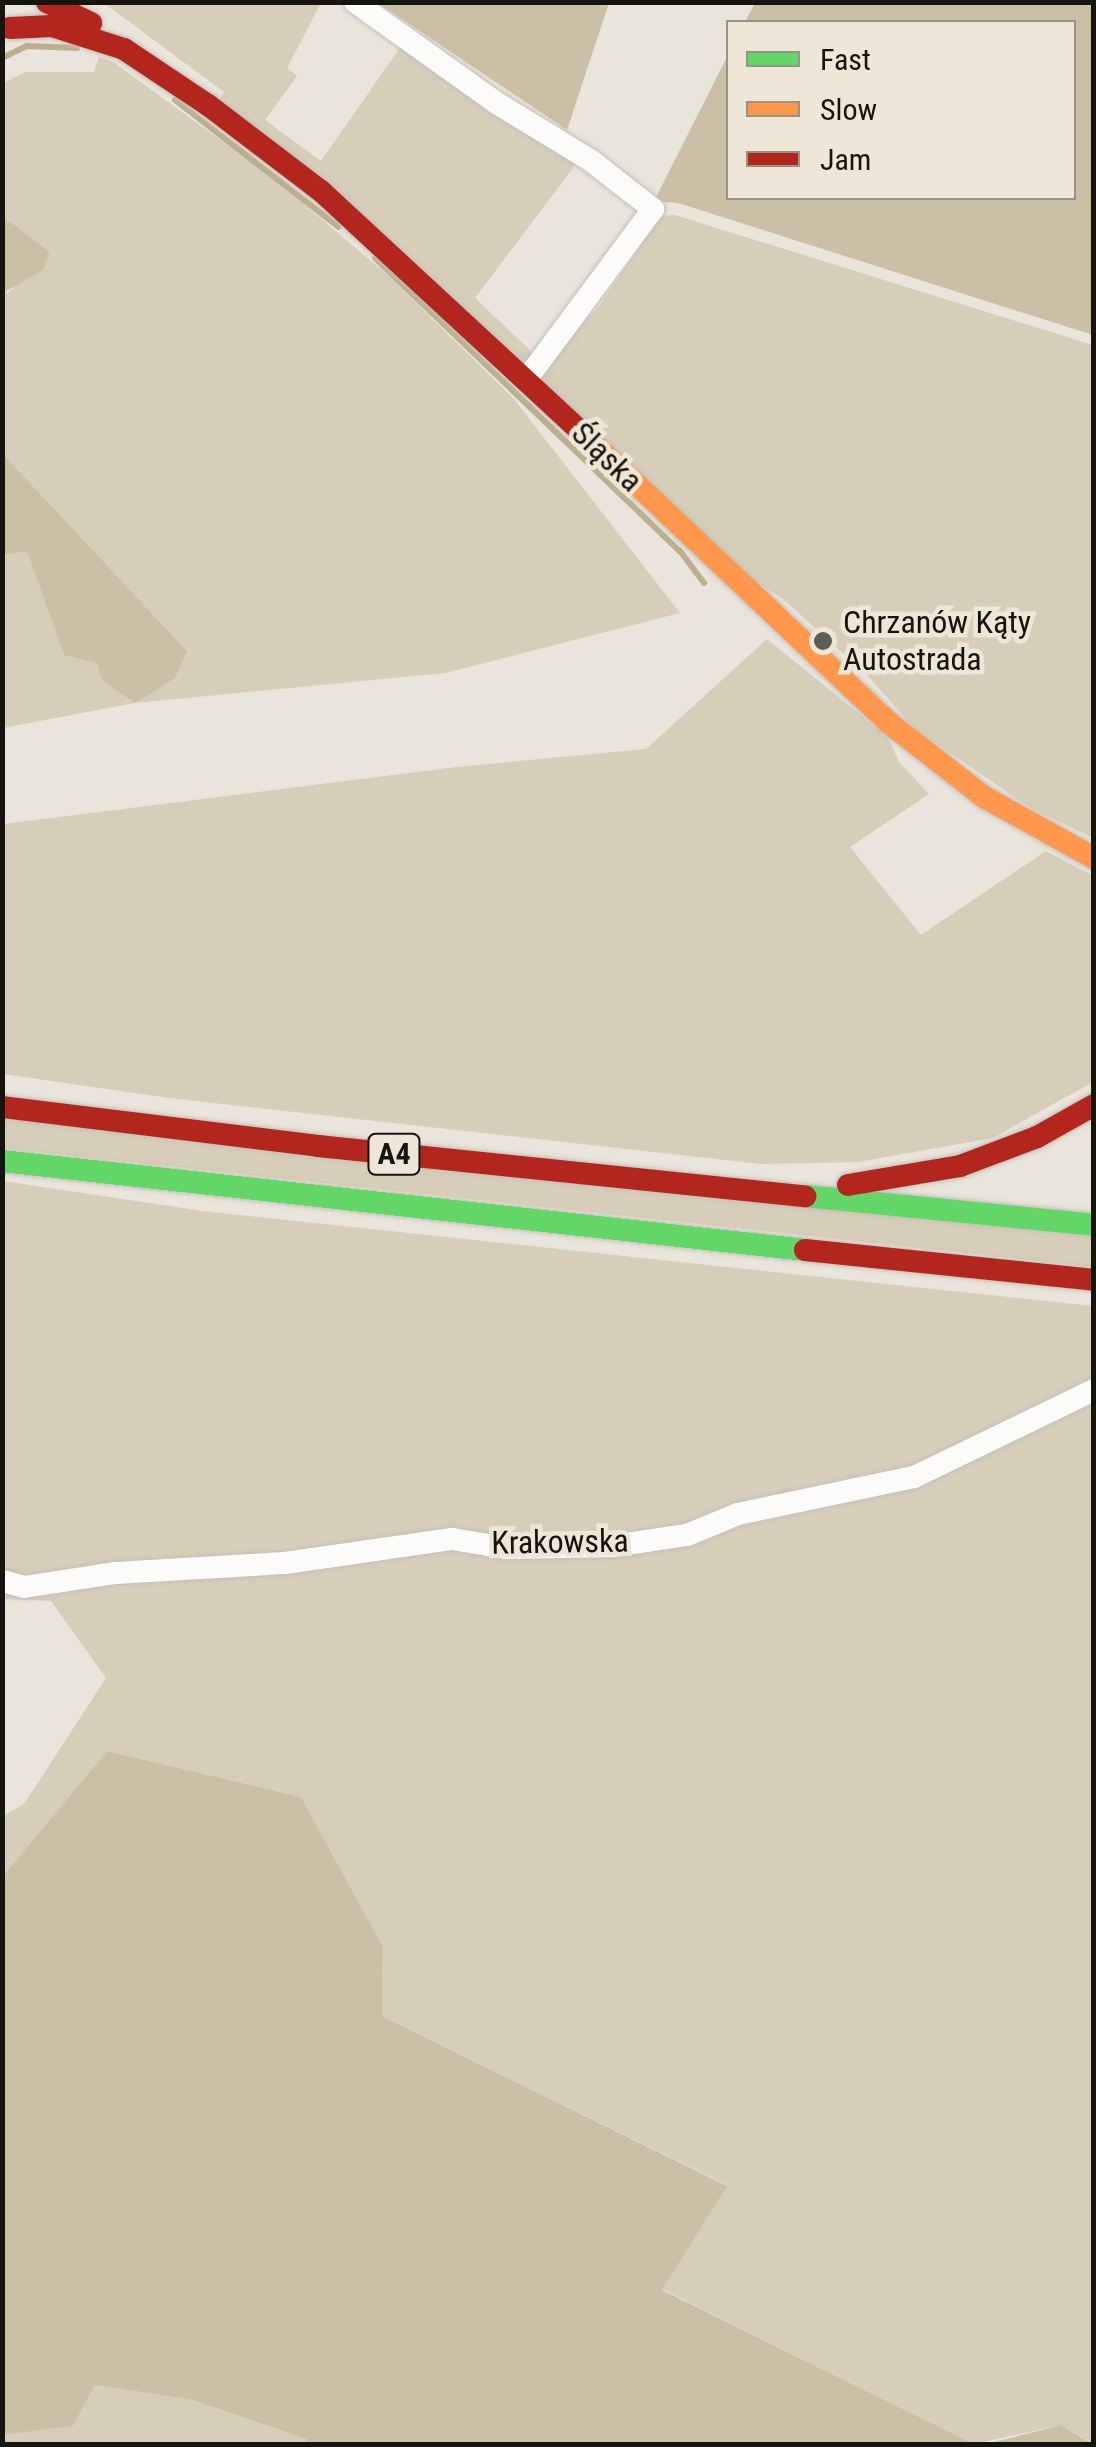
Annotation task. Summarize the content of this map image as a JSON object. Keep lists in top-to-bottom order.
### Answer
{
  "streets": {
    "main road": ["Śląska", "A4"],
    "street": ["Krakowska"]
  },
  "places": ["Chrzanów Kąty Autostrada"],
  "legend": ["Fast", "Slow", "Jam"]
}
